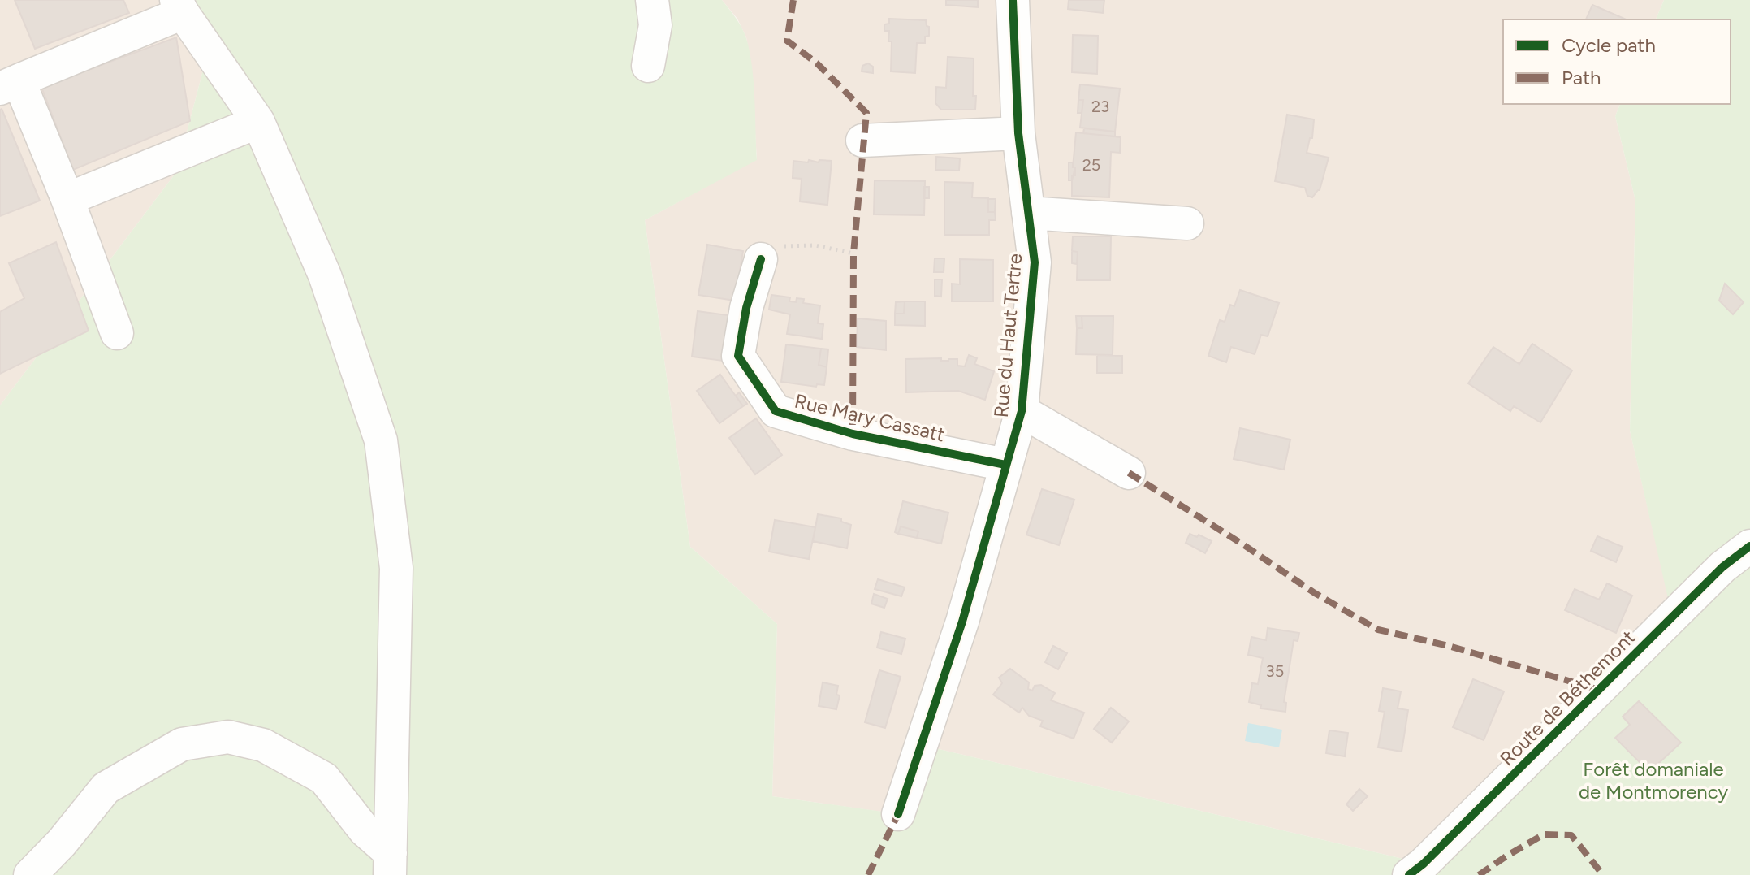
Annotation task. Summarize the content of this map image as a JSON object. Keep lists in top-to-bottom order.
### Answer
{
  "streets": {
    "street": ["Rue du Haut Tertre", "Rue Mary Cassatt", "Route de Béthemont"]
  },
  "crossings": [
    ["Rue du Haut Tertre", "Rue Mary Cassatt"]
  ],
  "parks": ["Forêt domaniale de Montmorency"],
  "house_numbers": ["23", "25", "35"],
  "legend": ["Cycle path", "Path"]
}
